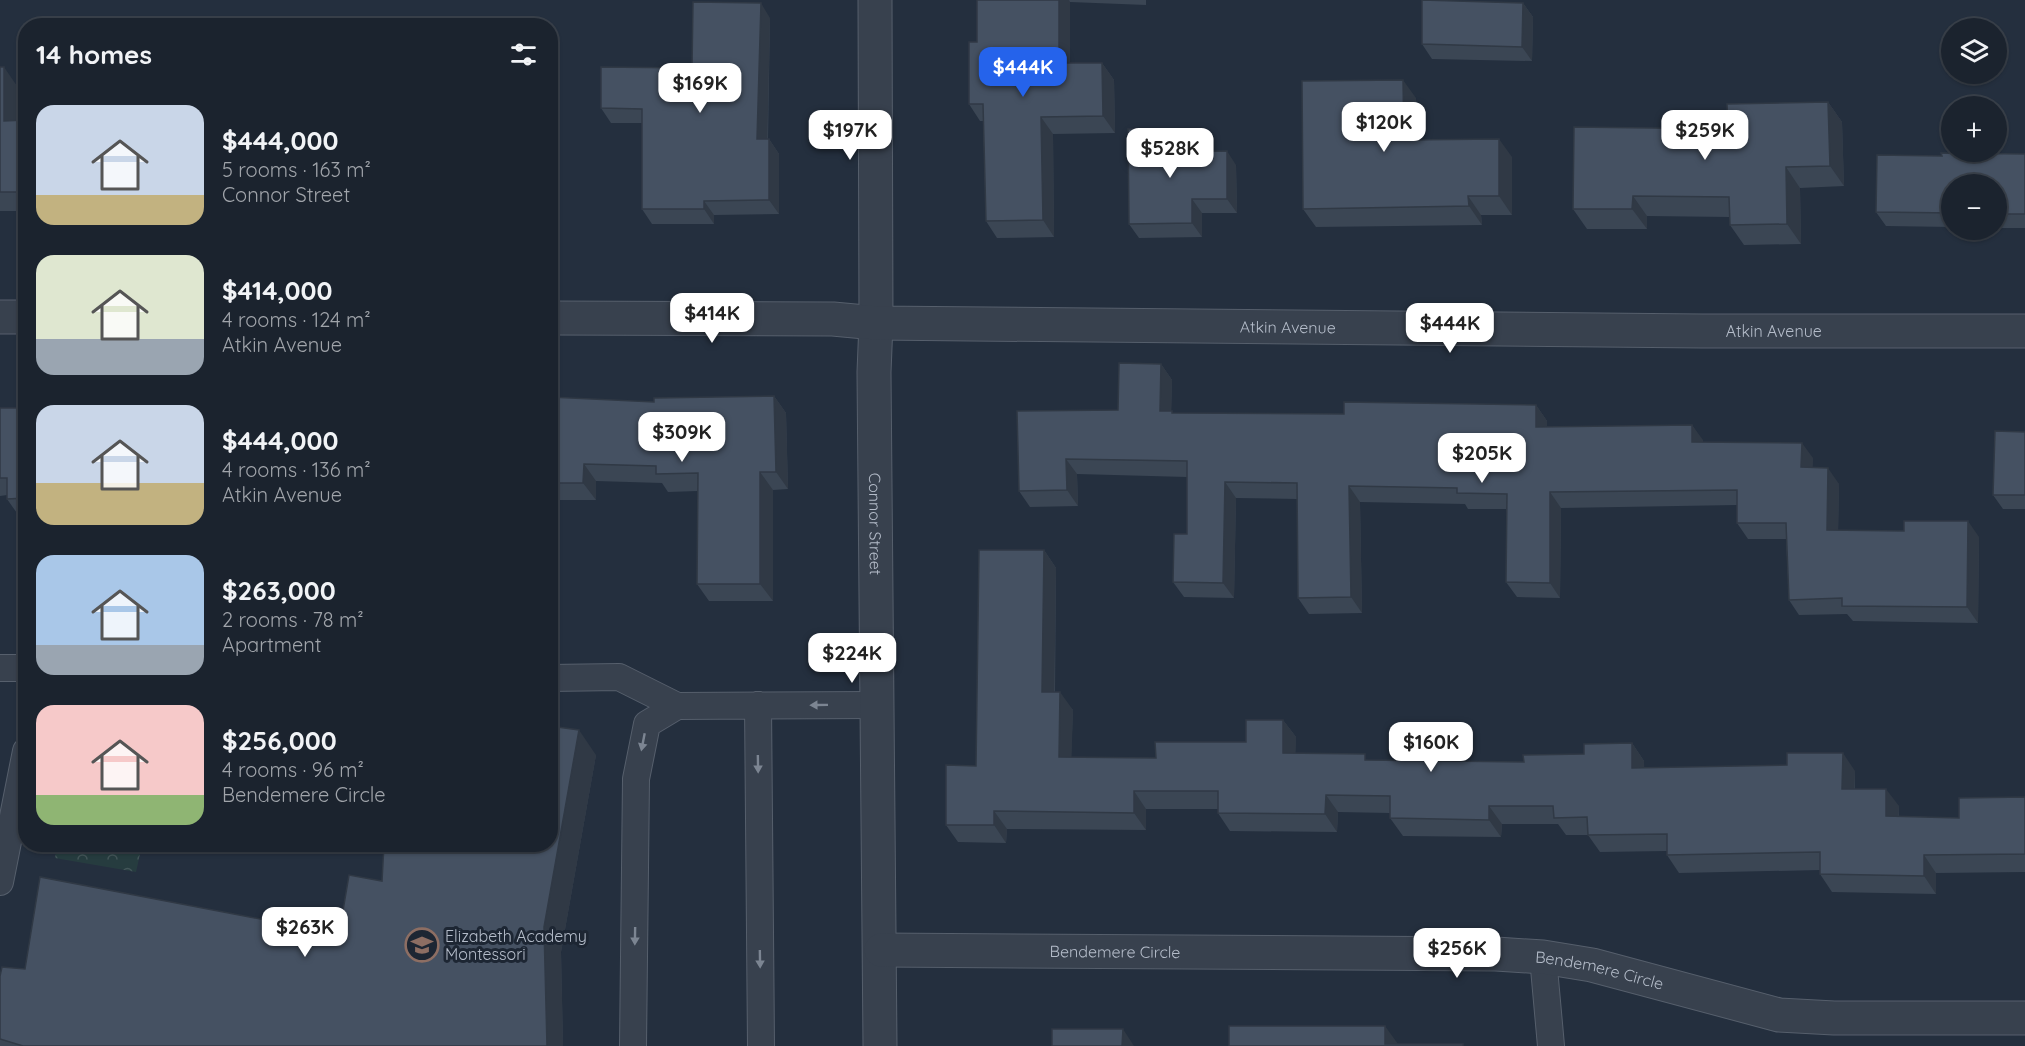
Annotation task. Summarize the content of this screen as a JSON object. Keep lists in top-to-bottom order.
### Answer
{
  "streets": {
    "street": ["Atkin Avenue", "Connor Street", "Bendemere Circle"]
  },
  "crossings": [
    ["Atkin Avenue", "Connor Street"],
    ["Connor Street", "Bendemere Circle"]
  ],
  "places": {
    "school or university": ["Elizabeth Academy Montessori"]
  },
  "page": {
    "map_buttons": ["+", "−"],
    "heading": "14 homes",
    "price": [
      "$444K",
      "$169K",
      "$120K",
      "$197K",
      "$259K",
      "$528K",
      "$414K",
      "$444K",
      "$309K",
      "$205K",
      "$224K",
      "$160K",
      "$263K",
      "$256K"
    ],
    "list": [
      {
        "name": "$444,000",
        "note": "5 rooms · 163 m² · Connor Street"
      },
      {
        "name": "$414,000",
        "note": "4 rooms · 124 m² · Atkin Avenue"
      },
      {
        "name": "$444,000",
        "note": "4 rooms · 136 m² · Atkin Avenue"
      },
      {
        "name": "$263,000",
        "note": "2 rooms · 78 m² · Apartment"
      },
      {
        "name": "$256,000",
        "note": "4 rooms · 96 m² · Bendemere Circle"
      }
    ]
  }
}
